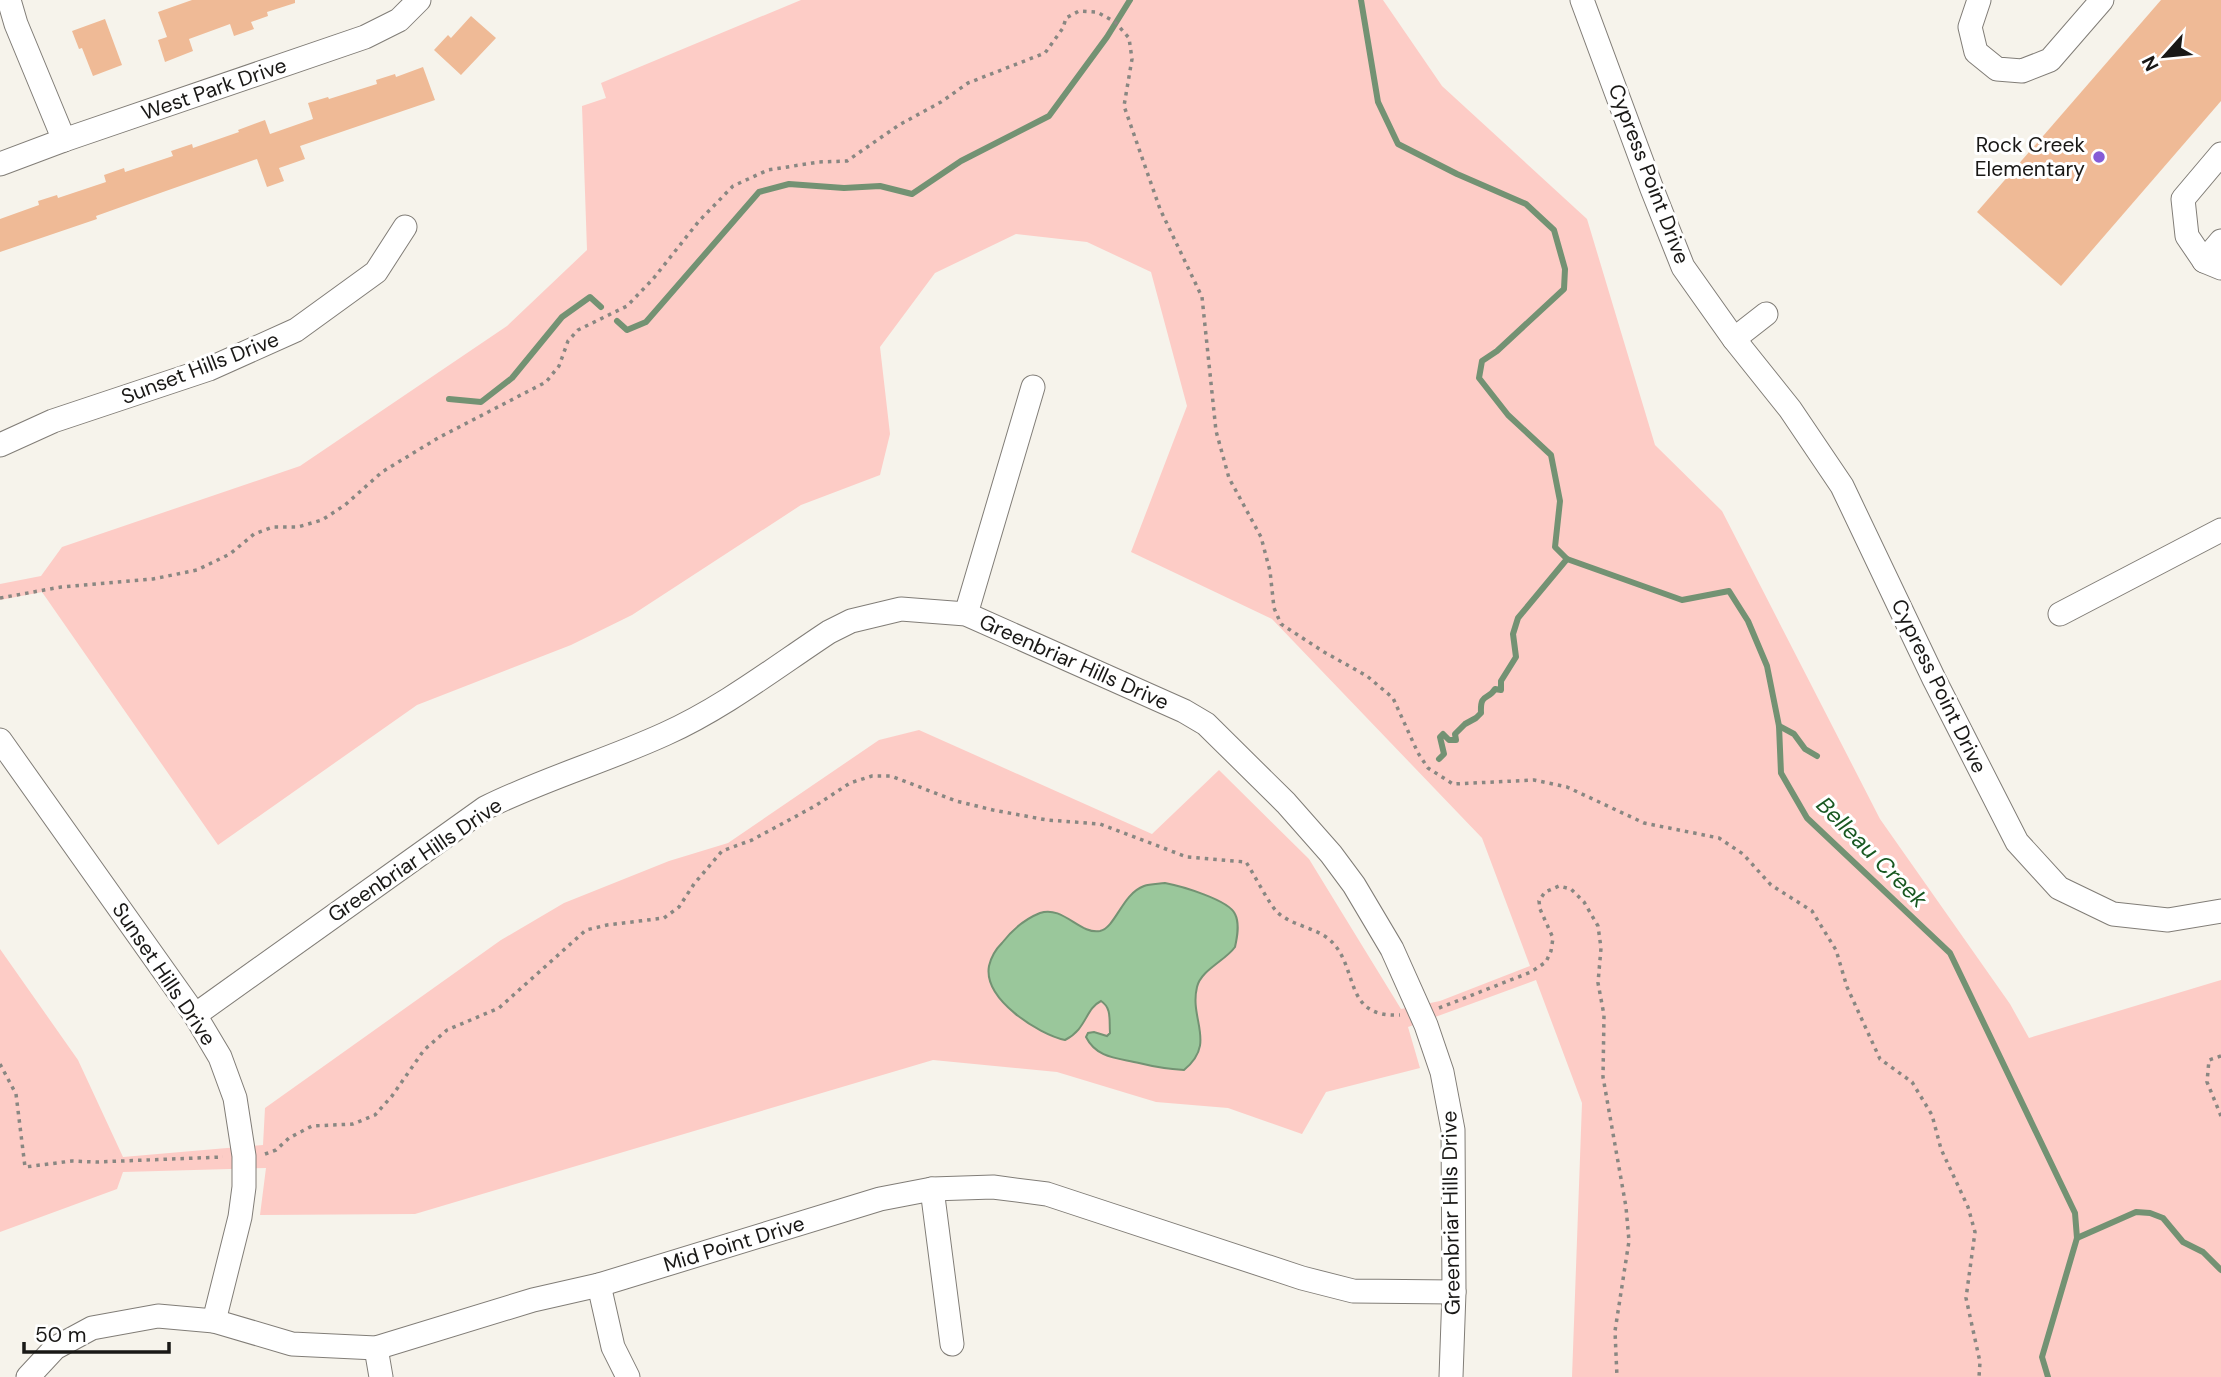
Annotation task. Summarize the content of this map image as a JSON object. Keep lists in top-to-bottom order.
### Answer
{
  "streets": {
    "street": [
      "West Park Drive",
      "Cypress Point Drive",
      "Sunset Hills Drive",
      "Greenbriar Hills Drive",
      "Mid Point Drive"
    ]
  },
  "crossings": [
    ["Sunset Hills Drive", "Greenbriar Hills Drive"],
    ["Sunset Hills Drive", "Mid Point Drive"],
    ["Greenbriar Hills Drive", "Mid Point Drive"]
  ],
  "water": ["Belleau Creek"],
  "places": ["Rock Creek Elementary"],
  "scale_bar": "50 m",
  "north": "bottom left"
}
